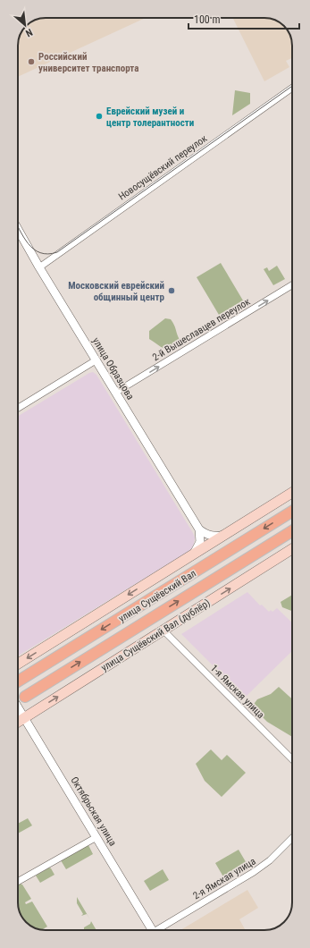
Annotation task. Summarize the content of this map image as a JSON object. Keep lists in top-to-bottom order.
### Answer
{
  "streets": {
    "main road": ["улица Сущёвский Вал", "улица Сущёвский Вал (дублёр)"],
    "street": [
      "Новосущёвский переулок",
      "2-й Вышеславцев переулок",
      "улица Образцова",
      "1-я Ямская улица",
      "Октябрьская улица",
      "2-я Ямская улица"
    ]
  },
  "crossings": [
    ["Новосущёвский переулок", "улица Образцова"],
    ["2-й Вышеславцев переулок", "улица Образцова"],
    ["улица Сущёвский Вал (дублёр)", "1-я Ямская улица"],
    ["улица Сущёвский Вал (дублёр)", "Октябрьская улица"]
  ],
  "one_way": ["2-й Вышеславцев переулок"],
  "places": ["Российский университет транспорта", "Еврейский музей и центр толерантности", "Московский еврейский общинный центр"],
  "scale_bar": "100 m",
  "north": "bottom right"
}
